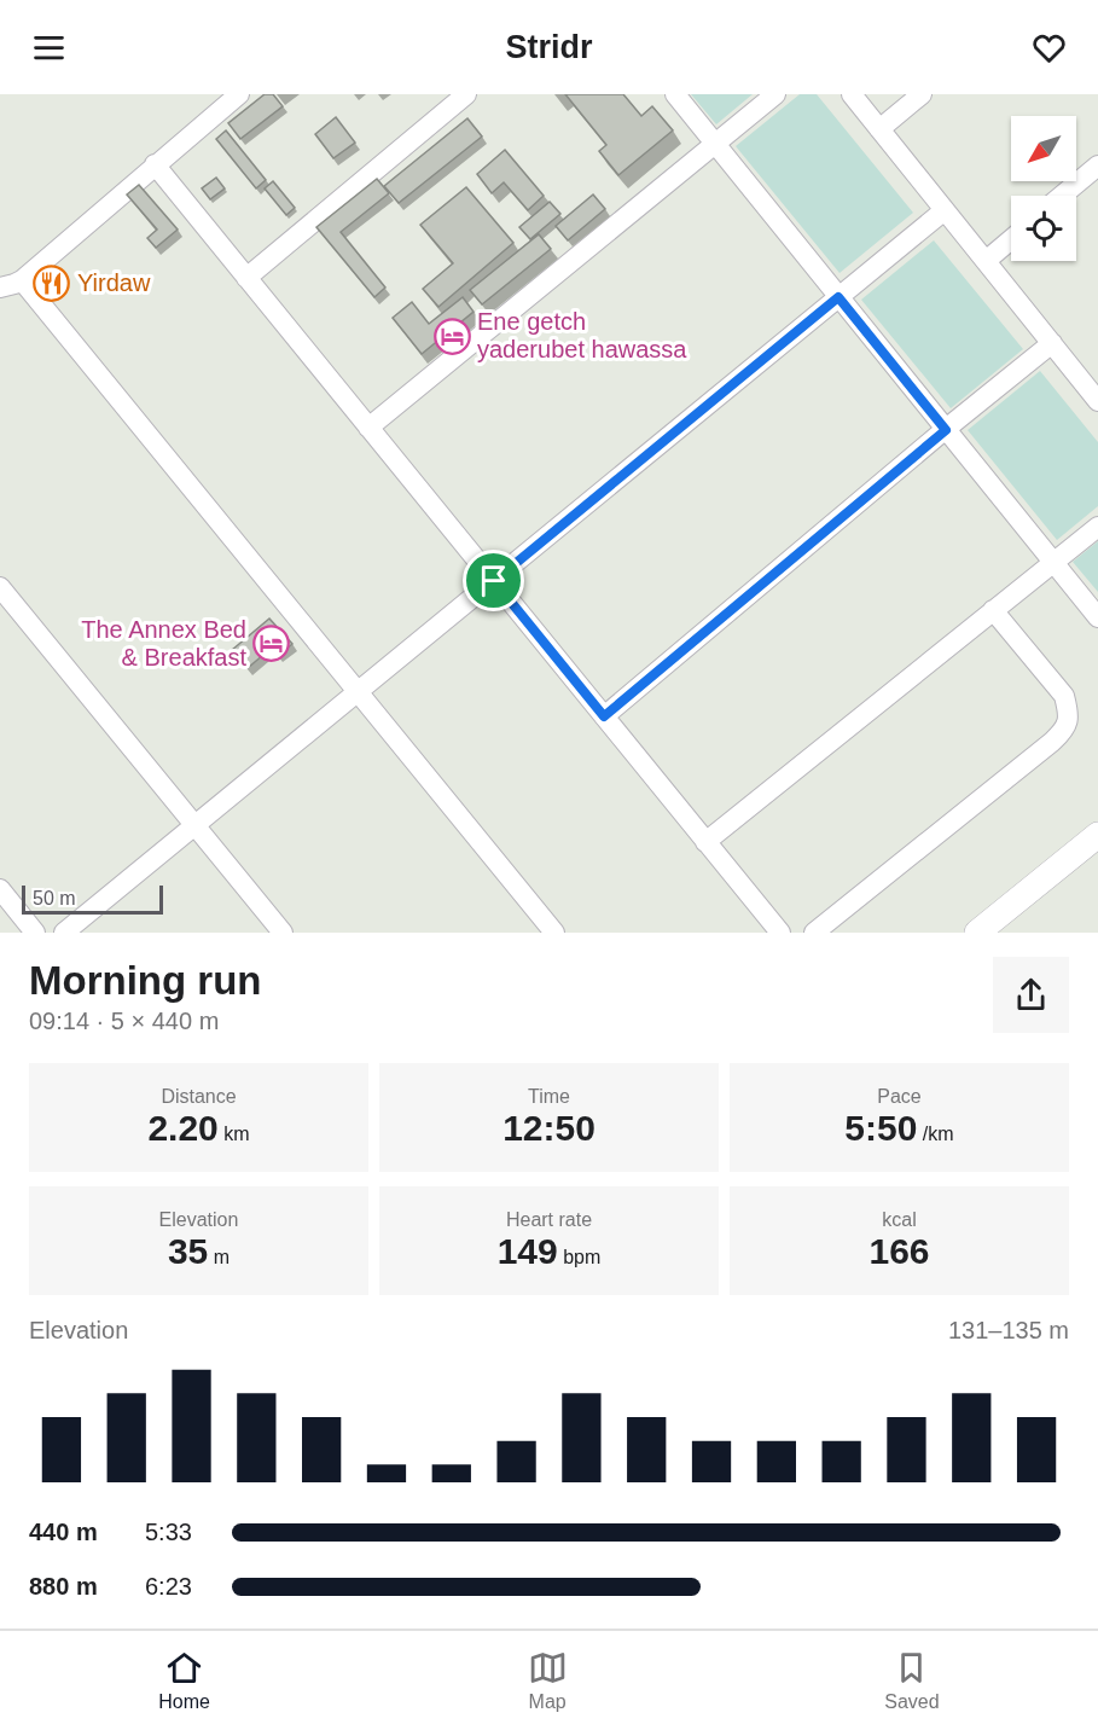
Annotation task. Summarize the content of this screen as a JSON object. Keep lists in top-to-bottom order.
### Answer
{
  "places": {
    "restaurant": ["Yirdaw"],
    "hotel": ["Ene getch yaderubet hawassa", "The Annex Bed & Breakfast"]
  },
  "scale_bar": "50 m",
  "north": "bottom left",
  "page": {
    "header": "Stridr",
    "scale": "50 m",
    "heading": ["Morning run", "09:14 · 5 × 440 m"],
    "stats": [
      ["Distance", "2.20 km"],
      ["Time", "12:50"],
      ["Pace", "5:50 /km"],
      ["Elevation", "35 m"],
      ["Heart rate", "149 bpm"],
      ["kcal", "166"]
    ],
    "chart": ["Elevation", "131–135 m"],
    "list": [
      {
        "name": "440 m",
        "note": "5:33"
      },
      {
        "name": "880 m",
        "note": "6:23"
      }
    ],
    "tabs": ["Home", "Map", "Saved"]
  }
}
